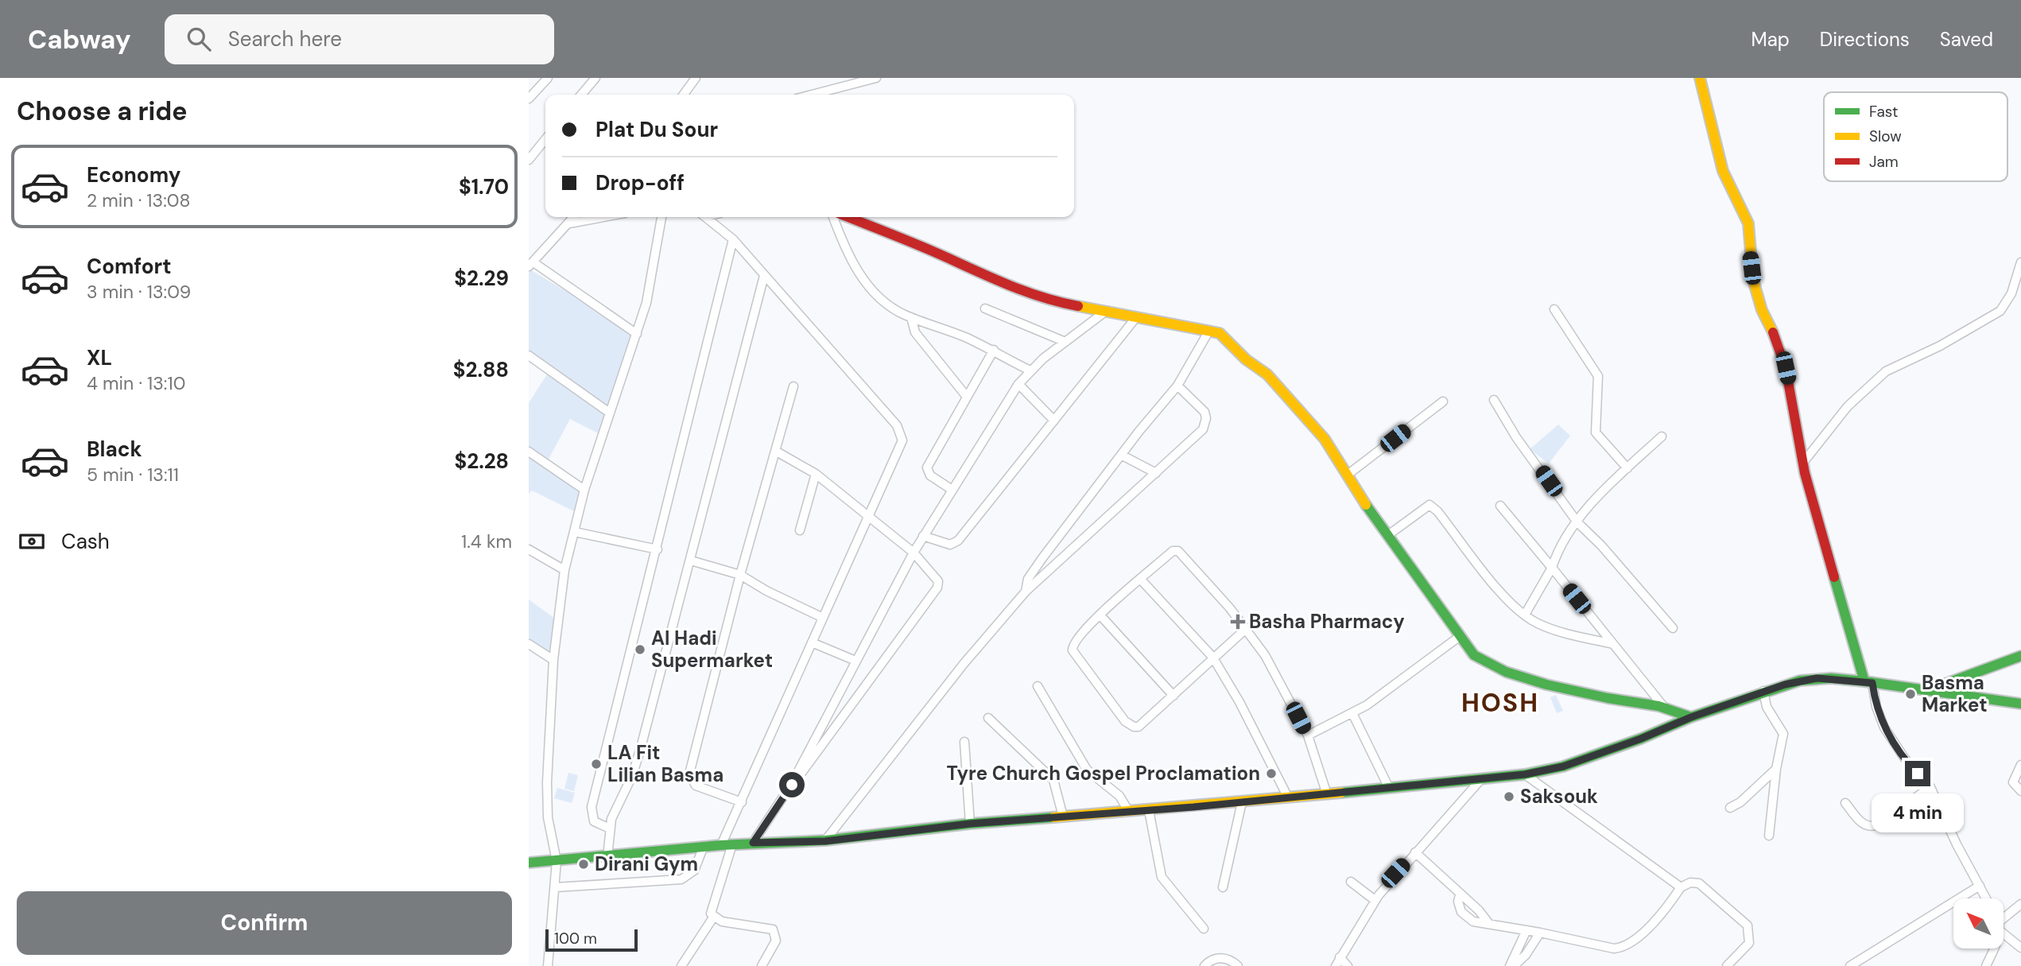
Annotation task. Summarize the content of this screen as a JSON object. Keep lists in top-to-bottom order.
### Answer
{
  "districts": ["HOSH"],
  "places": {
    "health": ["Basha Pharmacy"],
    "other": [
      "Al Hadi Supermarket",
      "Basma Market",
      "LA Fit Lilian Basma",
      "Tyre Church Gospel Proclamation",
      "Saksouk",
      "Dirani Gym"
    ]
  },
  "legend": ["Fast", "Slow", "Jam"],
  "scale_bar": "100 m",
  "north": "top left",
  "page": {
    "header": "Cabway",
    "search": "Search here",
    "nav": ["Map", "Directions", "Saved"],
    "heading": "Choose a ride",
    "banner": ["Plat Du Sour", "Drop-off"],
    "list": [
      {
        "name": "Economy",
        "note": "2 min · 13:08",
        "value": "$1.70"
      },
      {
        "name": "Comfort",
        "note": "3 min · 13:09",
        "value": "$2.29"
      },
      {
        "name": "XL",
        "note": "4 min · 13:10",
        "value": "$2.88"
      },
      {
        "name": "Black",
        "note": "5 min · 13:11",
        "value": "$2.28"
      }
    ],
    "pay": ["Cash", "1.4 km"],
    "bubble": "4 min",
    "buttons": "Confirm",
    "scale": "100 m"
  }
}
